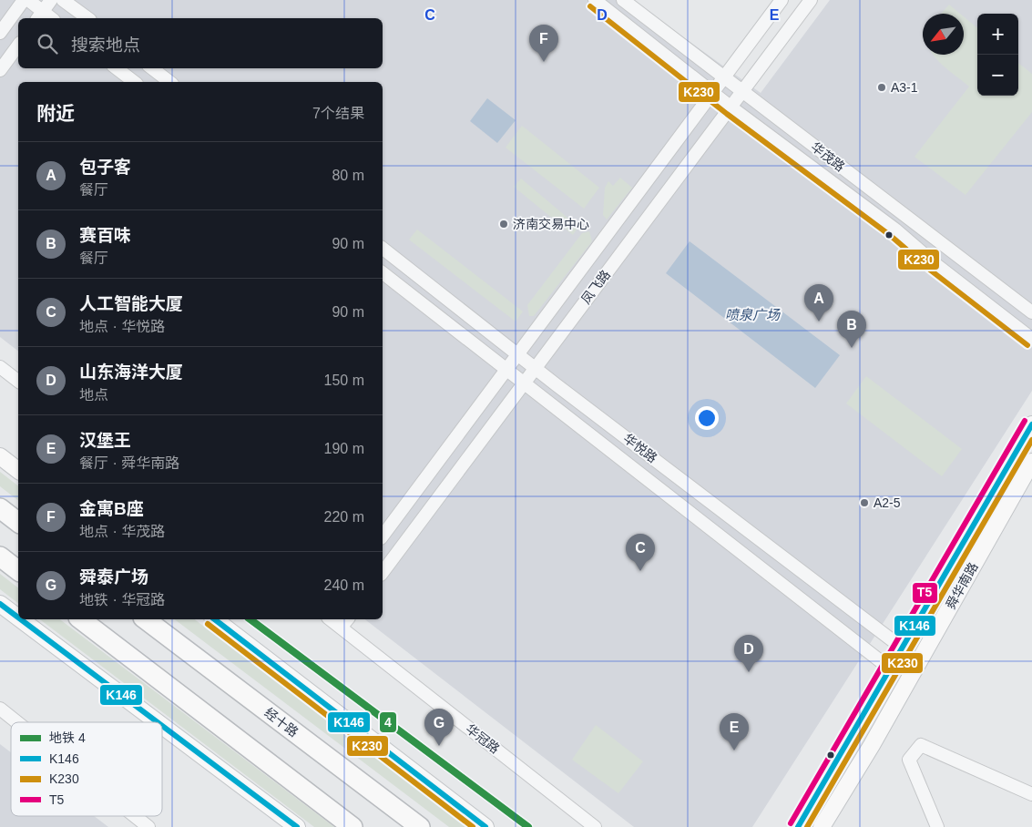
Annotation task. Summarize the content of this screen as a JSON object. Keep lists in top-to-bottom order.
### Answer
{
  "streets": {
    "highway": ["经十路"],
    "main road": ["舜华南路"],
    "street": [
      "华茂路",
      "凤飞路",
      "华悦路",
      "华冠路"
    ]
  },
  "crossings": [
    ["华茂路", "凤飞路"],
    ["凤飞路", "华悦路"],
    ["华悦路", "舜华南路"]
  ],
  "water": ["喷泉广场"],
  "places": ["A3-1", "济南交易中心", "A2-5"],
  "lines": [
    "transit line K230",
    "transit line T5",
    "transit line K146",
    "metro line 4"
  ],
  "legend": [
    "地铁 4",
    "K146",
    "K230",
    "T5"
  ],
  "north": "bottom left",
  "page": {
    "map_buttons": ["+", "−"],
    "search": "搜索地点",
    "pins": [
      "F",
      "A",
      "B",
      "C",
      "D",
      "G",
      "E"
    ],
    "heading": ["附近", "7个结果"],
    "list": [
      {
        "mark": "A",
        "name": "包子客",
        "note": "餐厅",
        "value": "80 m"
      },
      {
        "mark": "B",
        "name": "赛百味",
        "note": "餐厅",
        "value": "90 m"
      },
      {
        "mark": "C",
        "name": "人工智能大厦",
        "note": "地点 · 华悦路",
        "value": "90 m"
      },
      {
        "mark": "D",
        "name": "山东海洋大厦",
        "note": "地点",
        "value": "150 m"
      },
      {
        "mark": "E",
        "name": "汉堡王",
        "note": "餐厅 · 舜华南路",
        "value": "190 m"
      },
      {
        "mark": "F",
        "name": "金寓B座",
        "note": "地点 · 华茂路",
        "value": "220 m"
      },
      {
        "mark": "G",
        "name": "舜泰广场",
        "note": "地铁 · 华冠路",
        "value": "240 m"
      }
    ]
  },
  "grid": {
    "columns": ["C", "D", "E"]
  }
}
